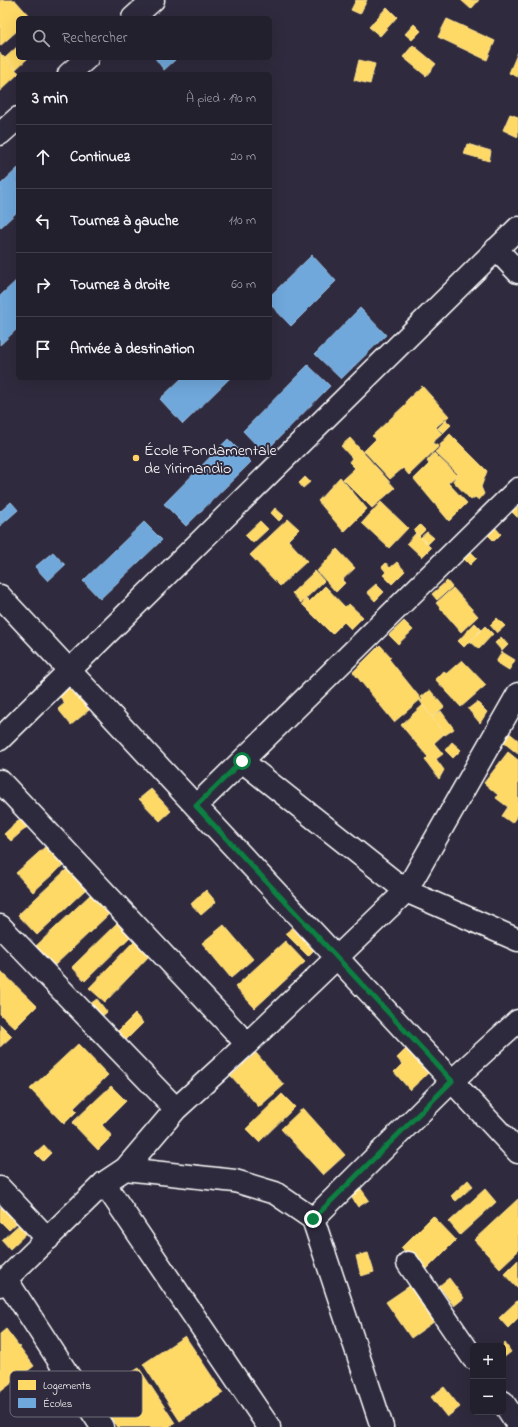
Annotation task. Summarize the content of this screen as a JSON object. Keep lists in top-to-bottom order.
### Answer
{
  "places": ["École Fondamentale de Yirimandio"],
  "legend": ["Logements", "Écoles"],
  "page": {
    "search": "Rechercher",
    "heading": ["3 min", "À pied · 190 m"],
    "list": [
      ["Continuez", "20 m"],
      ["Tournez à gauche", "110 m"],
      ["Tournez à droite", "60 m"],
      "Arrivée à destination"
    ],
    "map_buttons": ["+", "−"]
  }
}
